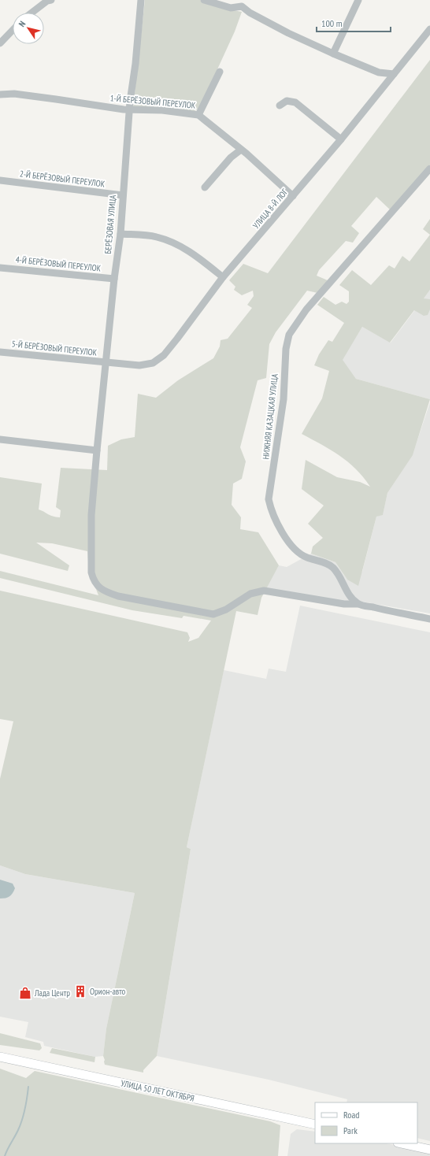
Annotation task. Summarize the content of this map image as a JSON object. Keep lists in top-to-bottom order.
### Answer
{
  "streets": {
    "main road": ["УЛИЦА 50 ЛЕТ ОКТЯБРЯ"],
    "street": [
      "1-Й БЕРЁЗОВЫЙ ПЕРЕУЛОК",
      "2-Й БЕРЁЗОВЫЙ ПЕРЕУЛОК",
      "УЛИЦА 8-Й ЛОГ",
      "БЕРЁЗОВАЯ УЛИЦА",
      "4-Й БЕРЁЗОВЫЙ ПЕРЕУЛОК",
      "5-Й БЕРЁЗОВЫЙ ПЕРЕУЛОК",
      "НИЖНЯЯ КАЗАЦКАЯ УЛИЦА"
    ]
  },
  "crossings": [
    ["1-Й БЕРЁЗОВЫЙ ПЕРЕУЛОК", "УЛИЦА 8-Й ЛОГ"],
    ["1-Й БЕРЁЗОВЫЙ ПЕРЕУЛОК", "БЕРЁЗОВАЯ УЛИЦА"],
    ["2-Й БЕРЁЗОВЫЙ ПЕРЕУЛОК", "БЕРЁЗОВАЯ УЛИЦА"],
    ["УЛИЦА 8-Й ЛОГ", "БЕРЁЗОВАЯ УЛИЦА"],
    ["УЛИЦА 8-Й ЛОГ", "5-Й БЕРЁЗОВЫЙ ПЕРЕУЛОК"],
    ["БЕРЁЗОВАЯ УЛИЦА", "4-Й БЕРЁЗОВЫЙ ПЕРЕУЛОК"],
    ["БЕРЁЗОВАЯ УЛИЦА", "5-Й БЕРЁЗОВЫЙ ПЕРЕУЛОК"],
    ["БЕРЁЗОВАЯ УЛИЦА", "НИЖНЯЯ КАЗАЦКАЯ УЛИЦА"]
  ],
  "places": {
    "building": ["Орион-авто"],
    "shop": ["Лада Центр"]
  },
  "legend": ["Road", "Park"],
  "scale_bar": "100 m",
  "north": "top left"
}
